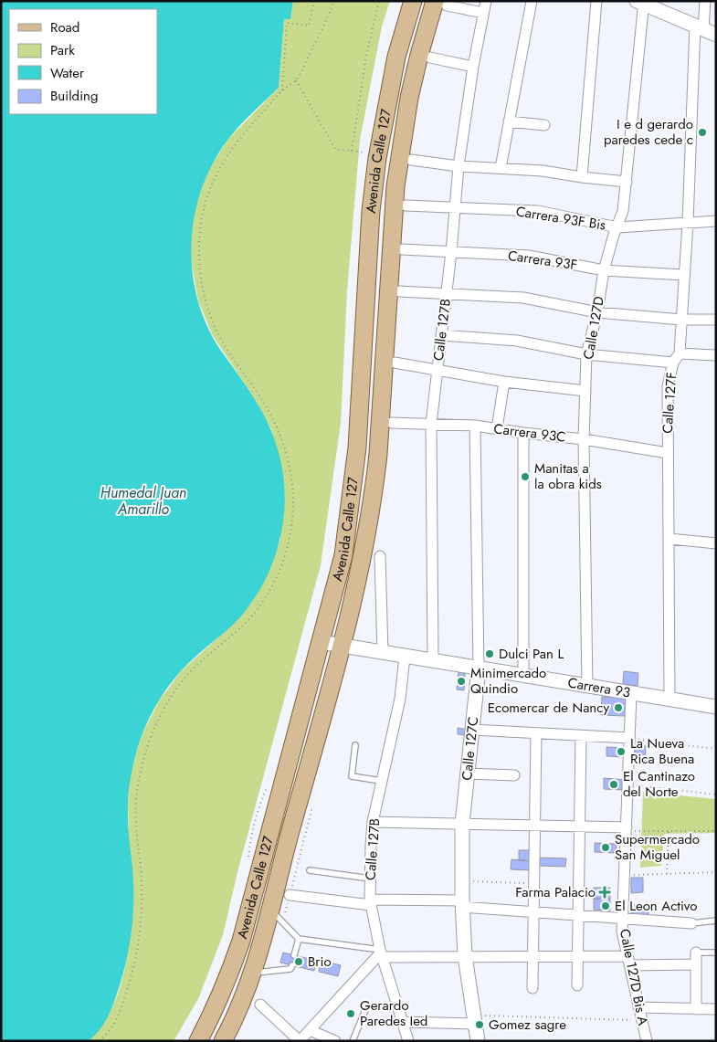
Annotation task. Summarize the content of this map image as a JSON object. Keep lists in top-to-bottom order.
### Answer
{
  "streets": {
    "main road": ["Avenida Calle 127"],
    "street": [
      "Carrera 93F Bis",
      "Carrera 93F",
      "Calle 127D",
      "Calle 127B",
      "Calle 127F",
      "Carrera 93C",
      "Carrera 93",
      "Calle 127C",
      "Calle 127D Bis A"
    ]
  },
  "crossings": [
    ["Avenida Calle 127", "Carrera 93"],
    ["Carrera 93F Bis", "Calle 127D"],
    ["Carrera 93F Bis", "Calle 127B"],
    ["Carrera 93F Bis", "Calle 127F"],
    ["Carrera 93F", "Calle 127D"],
    ["Carrera 93F", "Calle 127B"],
    ["Carrera 93F", "Calle 127F"],
    ["Calle 127D", "Carrera 93C"],
    ["Calle 127D", "Carrera 93"],
    ["Calle 127B", "Carrera 93C"],
    ["Calle 127B", "Carrera 93"],
    ["Calle 127F", "Carrera 93C"],
    ["Calle 127F", "Carrera 93"],
    ["Carrera 93C", "Calle 127C"],
    ["Carrera 93", "Calle 127C"],
    ["Carrera 93", "Calle 127D Bis A"]
  ],
  "water": ["Humedal Juan Amarillo"],
  "places": {
    "other": [
      "I e d gerardo paredes cede c",
      "Manitas a la obra kids",
      "Dulci Pan L",
      "Minimercado Quindio",
      "Ecomercar de Nancy",
      "La Nueva Rica Buena",
      "El Cantinazo del Norte",
      "Supermercado San Miguel",
      "El Leon Activo",
      "Brio",
      "Gerardo Paredes Ied",
      "Gomez sagre"
    ],
    "health": ["Farma Palacio"]
  },
  "legend": [
    "Road",
    "Park",
    "Water",
    "Building"
  ]
}
